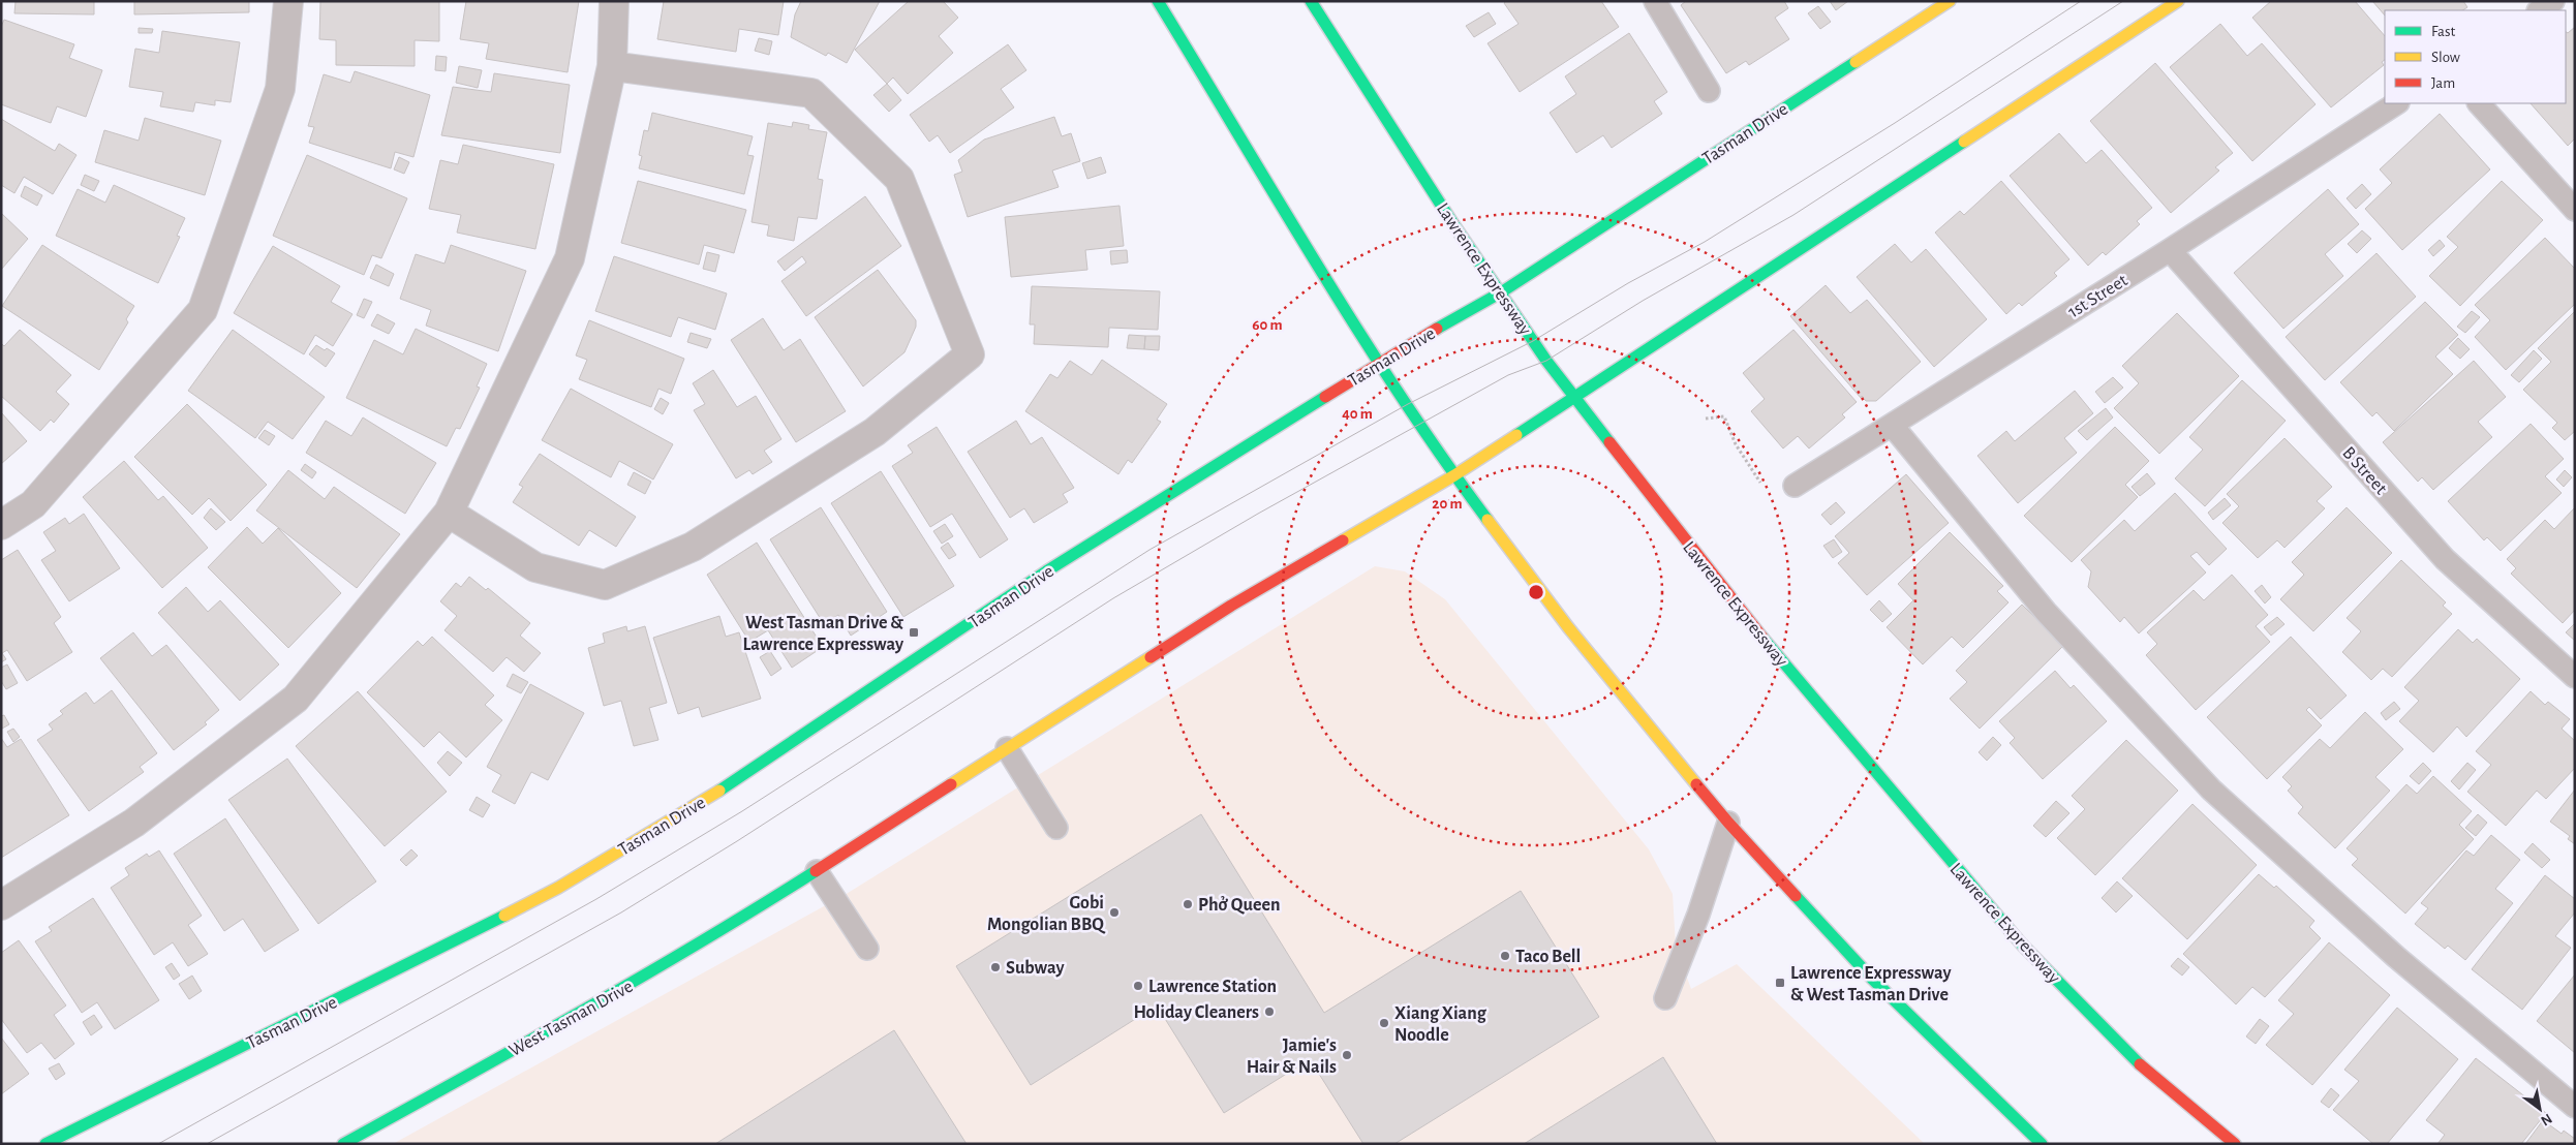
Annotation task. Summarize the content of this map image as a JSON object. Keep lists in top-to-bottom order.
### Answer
{
  "streets": {
    "main road": ["Tasman Drive", "Lawrence Expressway", "West Tasman Drive"],
    "lane": ["1st Street", "B Street"]
  },
  "crossings": [
    ["Tasman Drive", "Lawrence Expressway"],
    ["1st Street", "B Street"]
  ],
  "places": {
    "transit": ["West Tasman Drive & Lawrence Expressway", "Lawrence Expressway & West Tasman Drive"],
    "other": [
      "Phở Queen",
      "Gobi Mongolian BBQ",
      "Taco Bell",
      "Subway",
      "Lawrence Station",
      "Holiday Cleaners",
      "Xiang Xiang Noodle",
      "Jamie's Hair & Nails"
    ]
  },
  "legend": ["Fast", "Slow", "Jam"],
  "north": "bottom right",
  "rings": ["60 m", "40 m", "20 m"]
}
